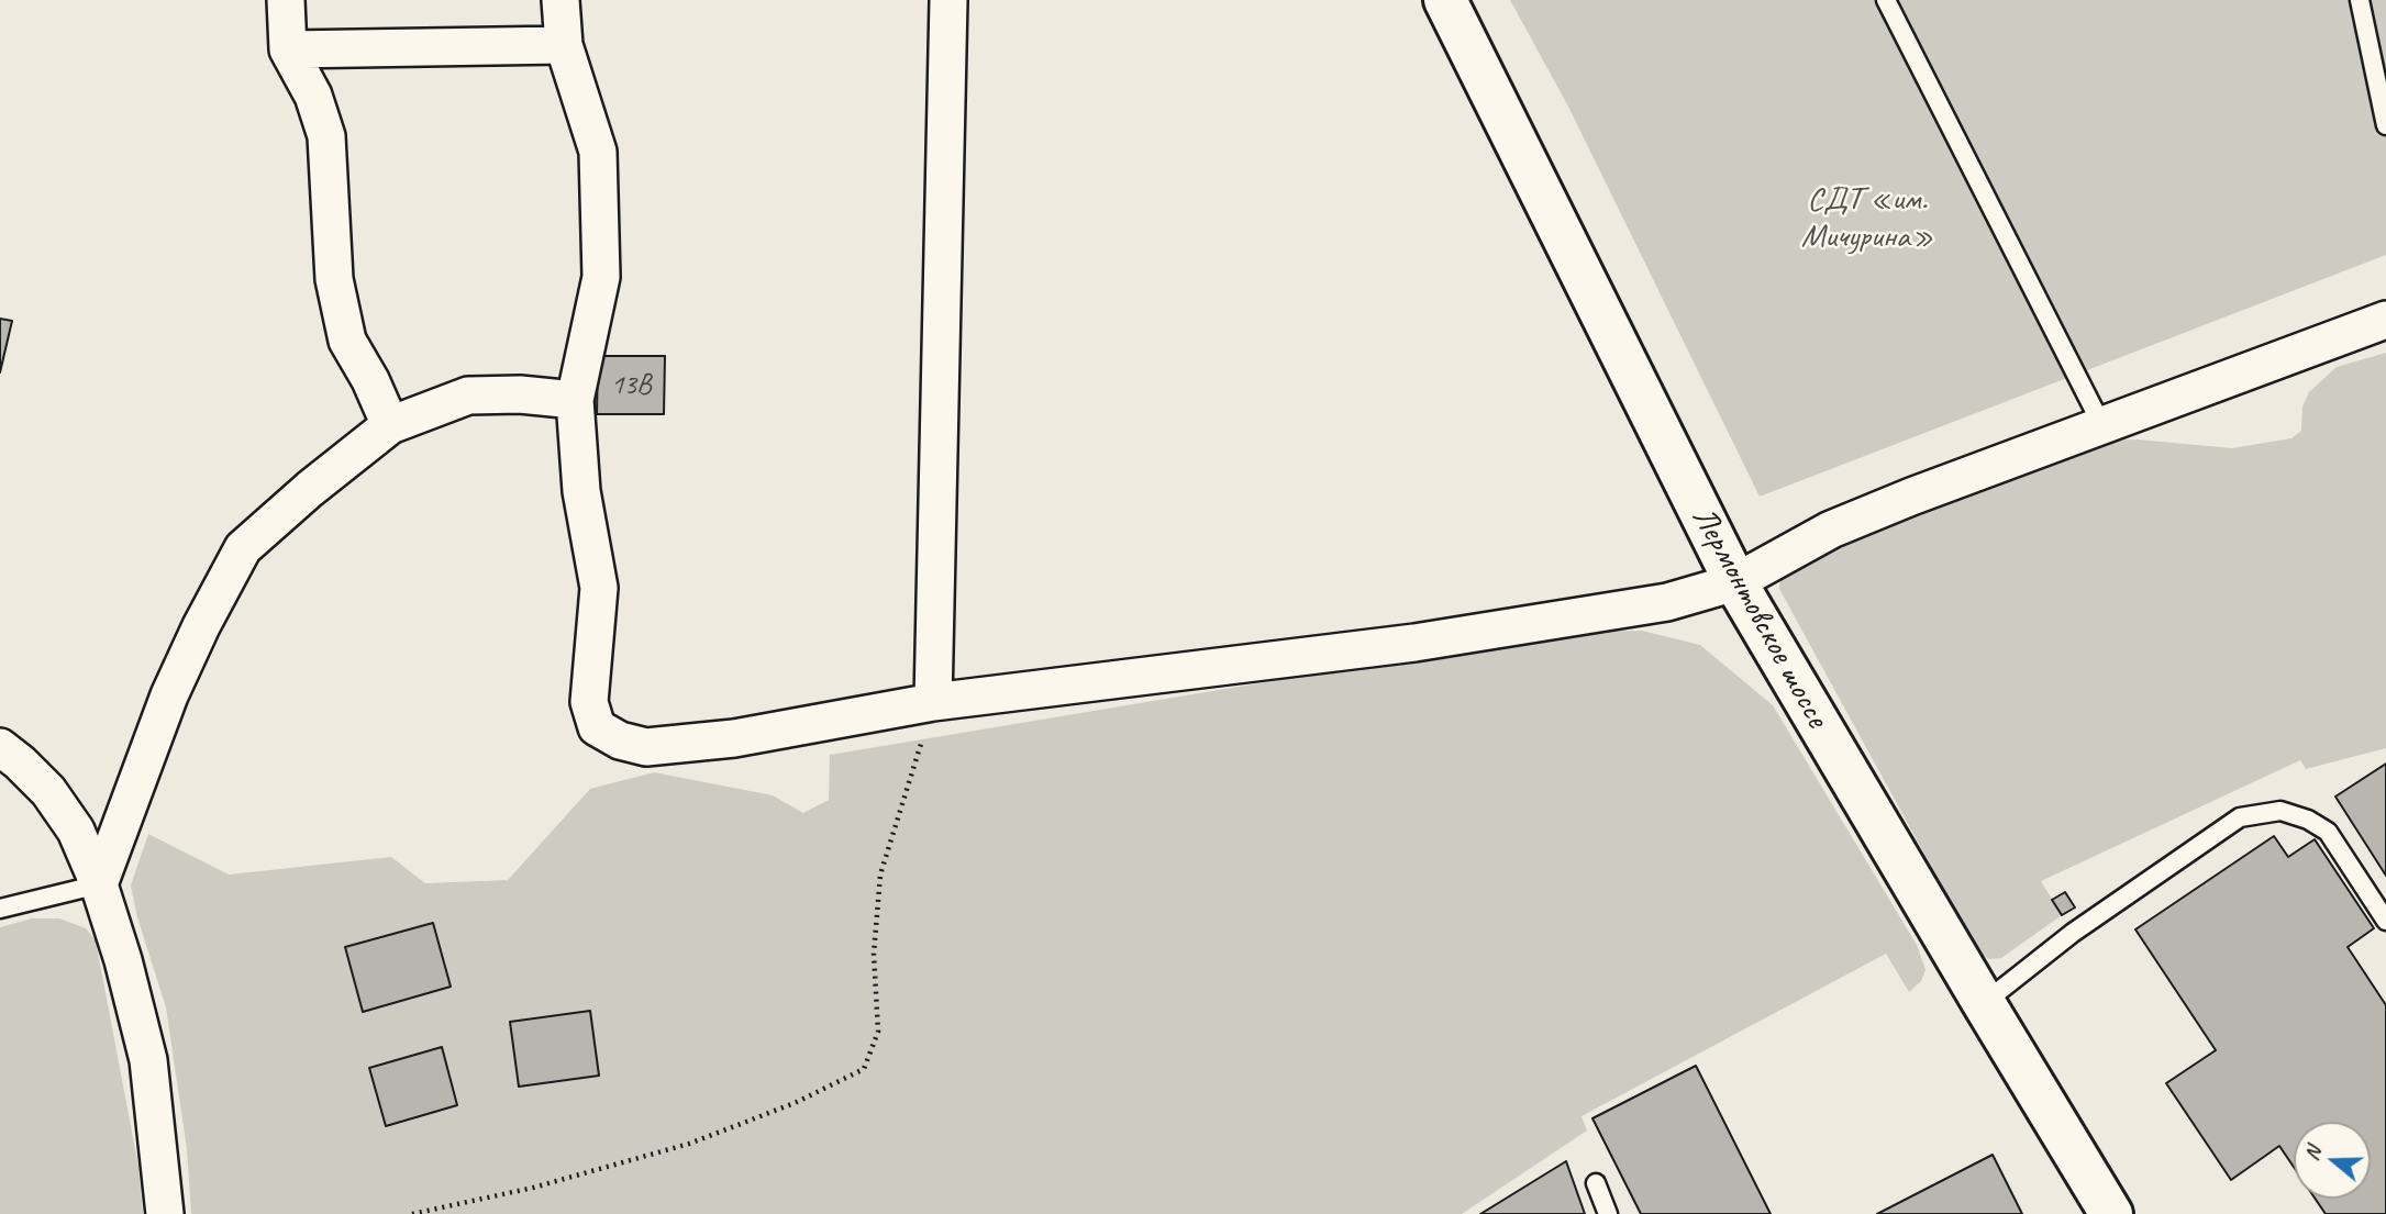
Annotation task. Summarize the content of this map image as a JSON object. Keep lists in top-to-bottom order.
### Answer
{
  "streets": {
    "street": ["Лермонтовское шоссе"]
  },
  "parks": ["СДТ «им. Мичурина»"],
  "house_numbers": ["13В"],
  "north": "left"
}
